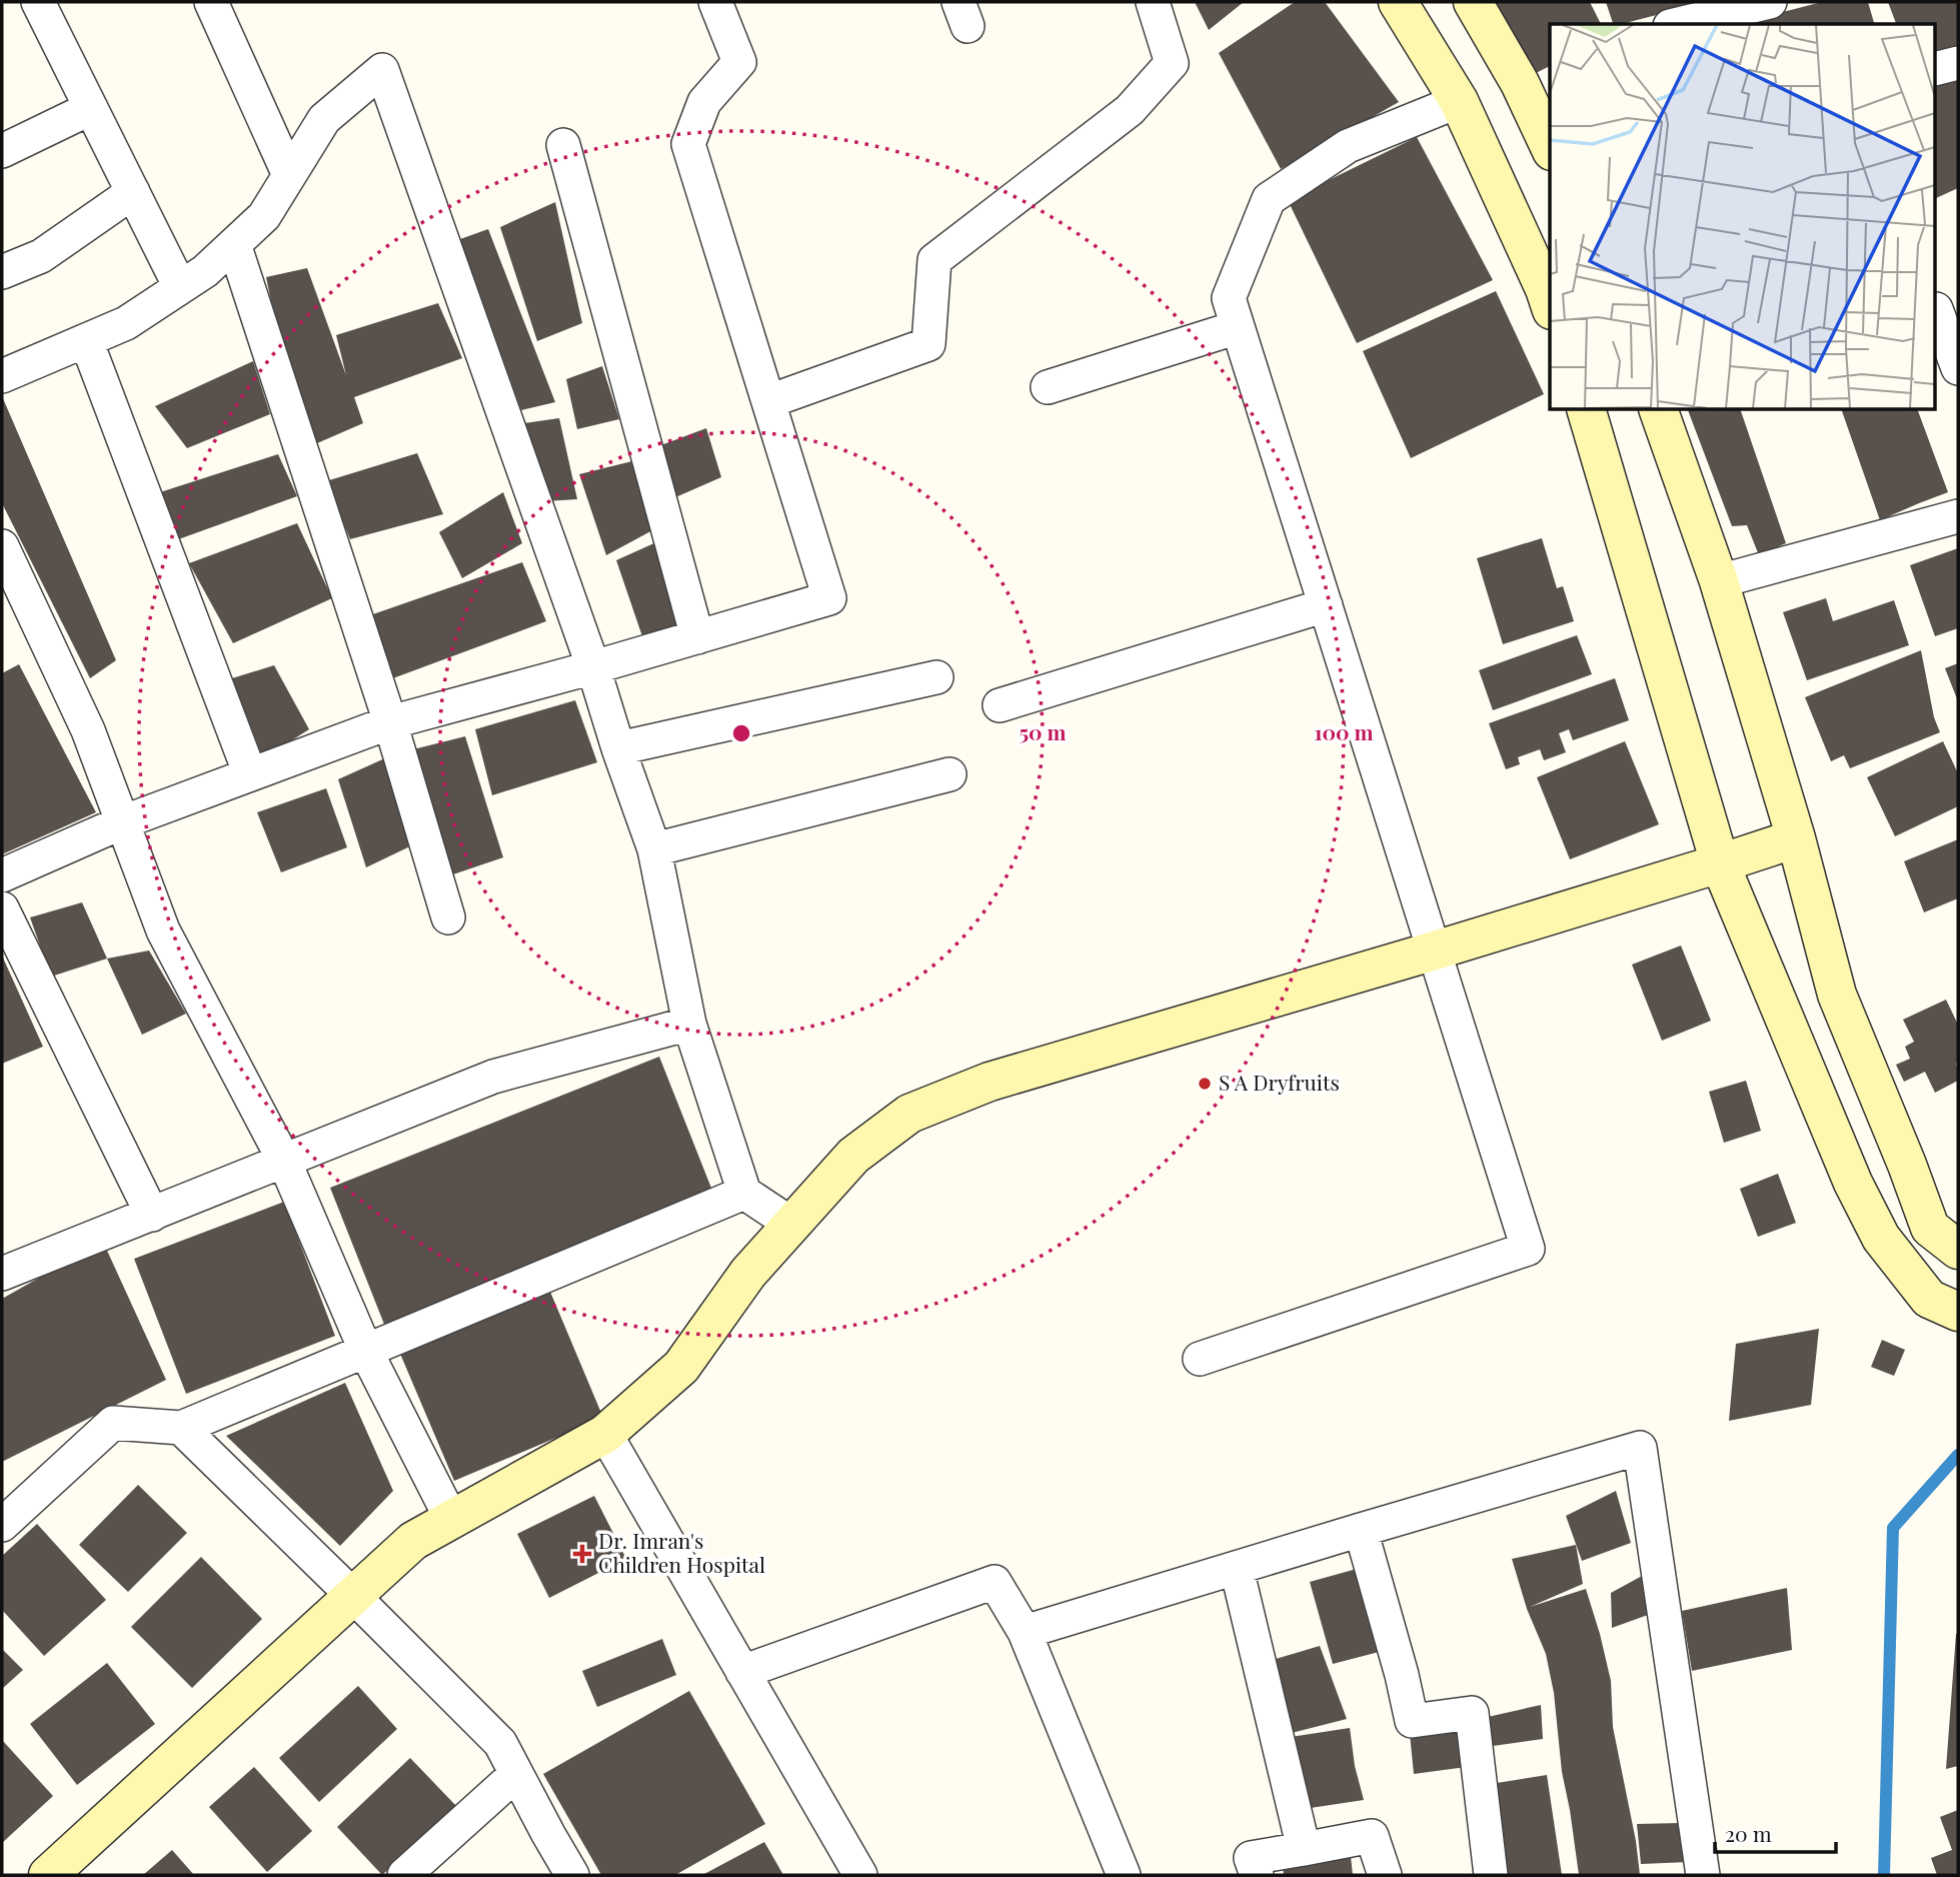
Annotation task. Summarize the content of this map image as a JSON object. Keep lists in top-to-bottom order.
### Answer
{
  "places": {
    "other": ["S A Dryfruits"],
    "health": ["Dr. Imran's Children Hospital"]
  },
  "scale_bar": "20 m",
  "rings": ["50 m", "100 m"]
}
